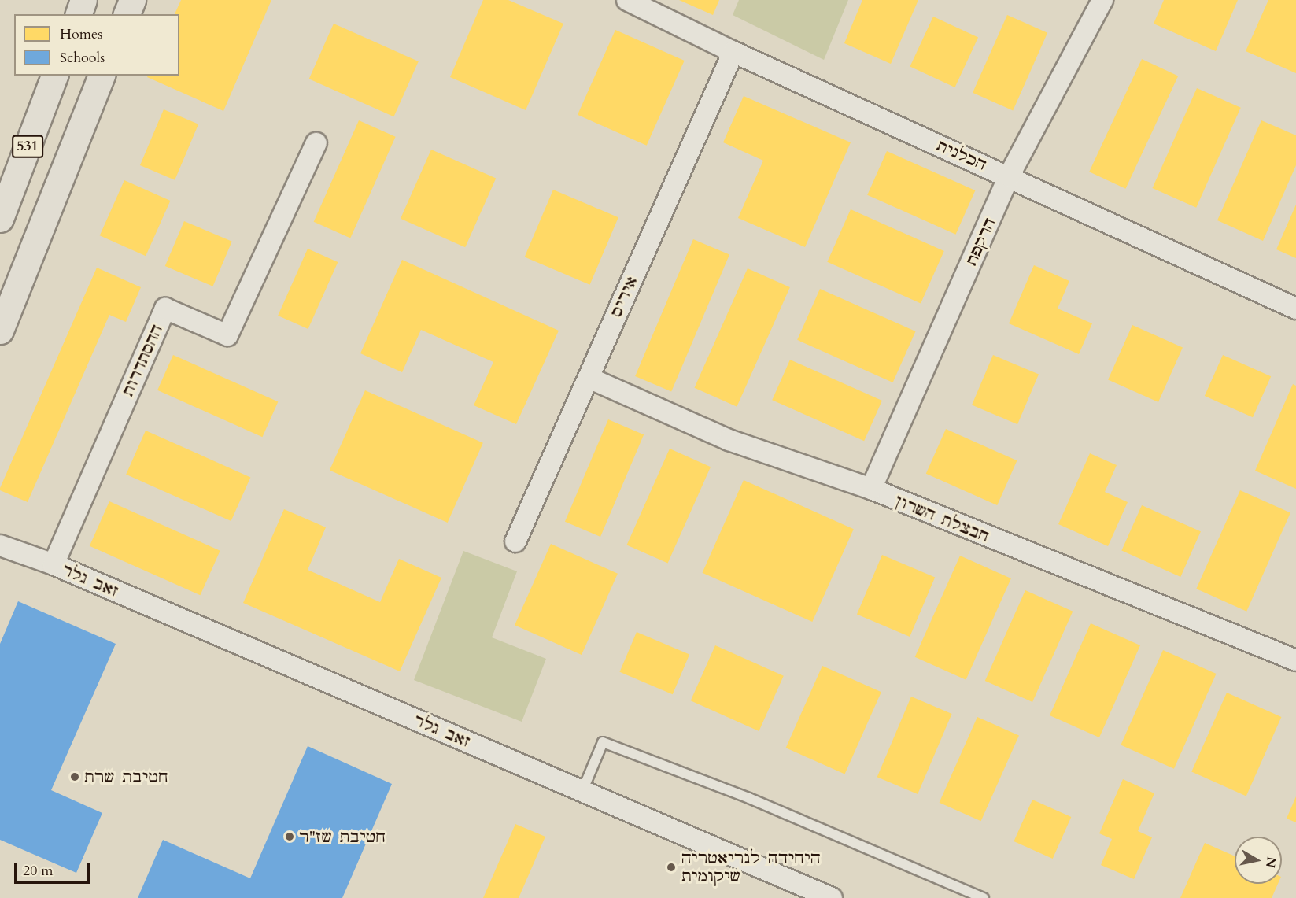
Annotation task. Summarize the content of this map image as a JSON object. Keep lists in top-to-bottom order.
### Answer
{
  "streets": {
    "main road": ["531"],
    "street": [
      "הכלנית",
      "הרקפת",
      "איריס",
      "ההסתדרות",
      "חבצלת השרון",
      "זאב גלר"
    ]
  },
  "crossings": [
    ["הכלנית", "הרקפת"],
    ["הכלנית", "איריס"],
    ["הרקפת", "חבצלת השרון"],
    ["איריס", "חבצלת השרון"],
    ["ההסתדרות", "זאב גלר"]
  ],
  "places": ["חטיבת שרת", "חטיבת שז\"ר", "היחידה לגריאטריה שיקומית"],
  "legend": ["Homes", "Schools"],
  "scale_bar": "20 m",
  "north": "right"
}
